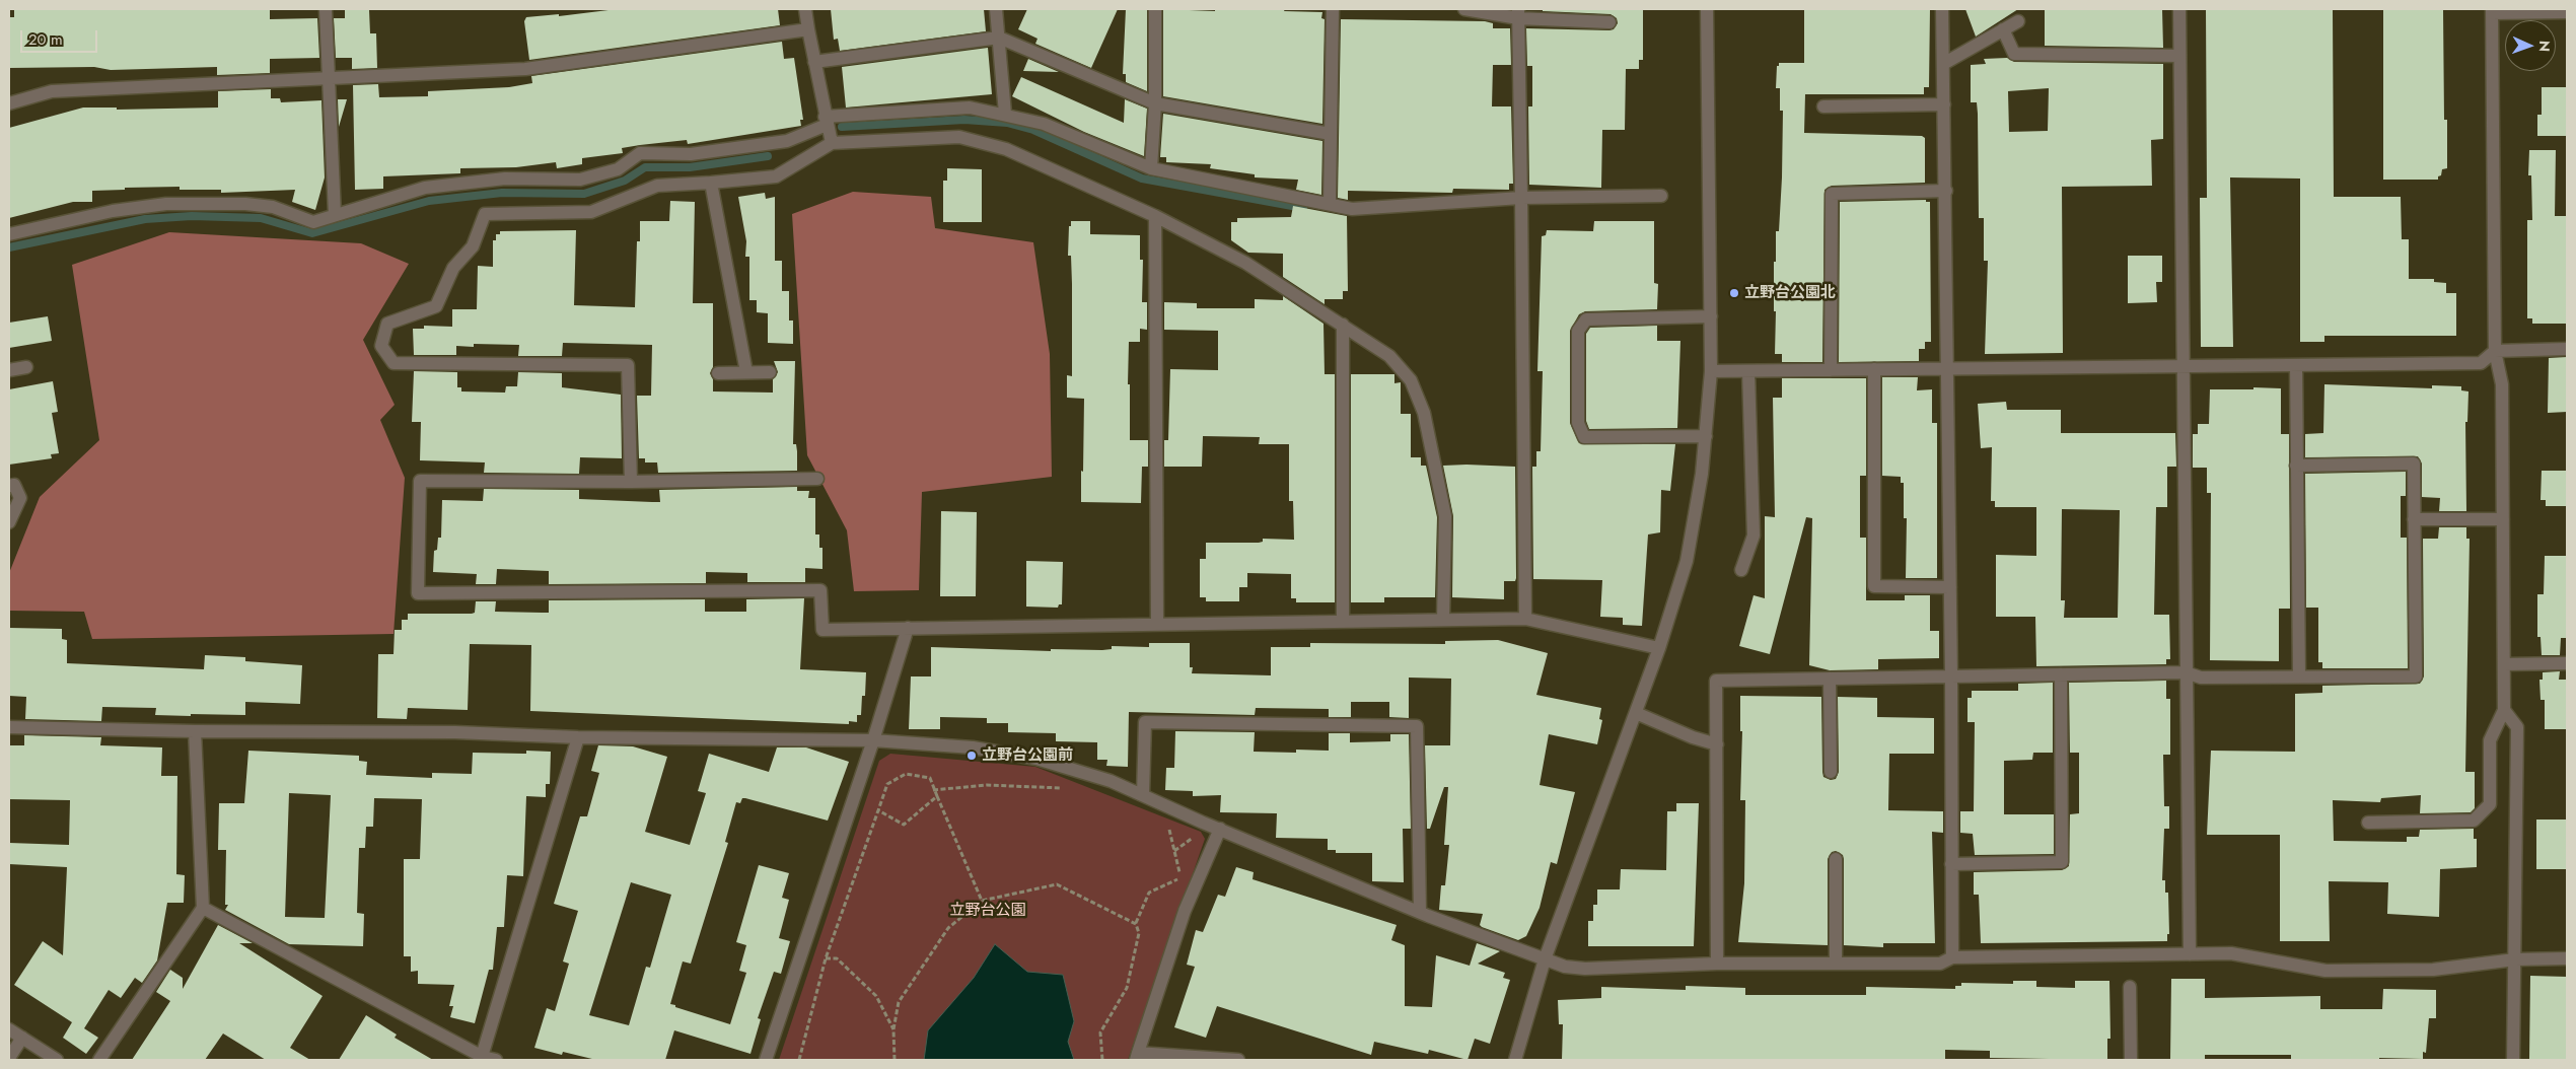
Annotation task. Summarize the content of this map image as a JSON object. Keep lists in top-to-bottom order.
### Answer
{
  "parks": ["立野台公園"],
  "places": ["立野台公園北", "立野台公園前"],
  "scale_bar": "20 m",
  "north": "right"
}
